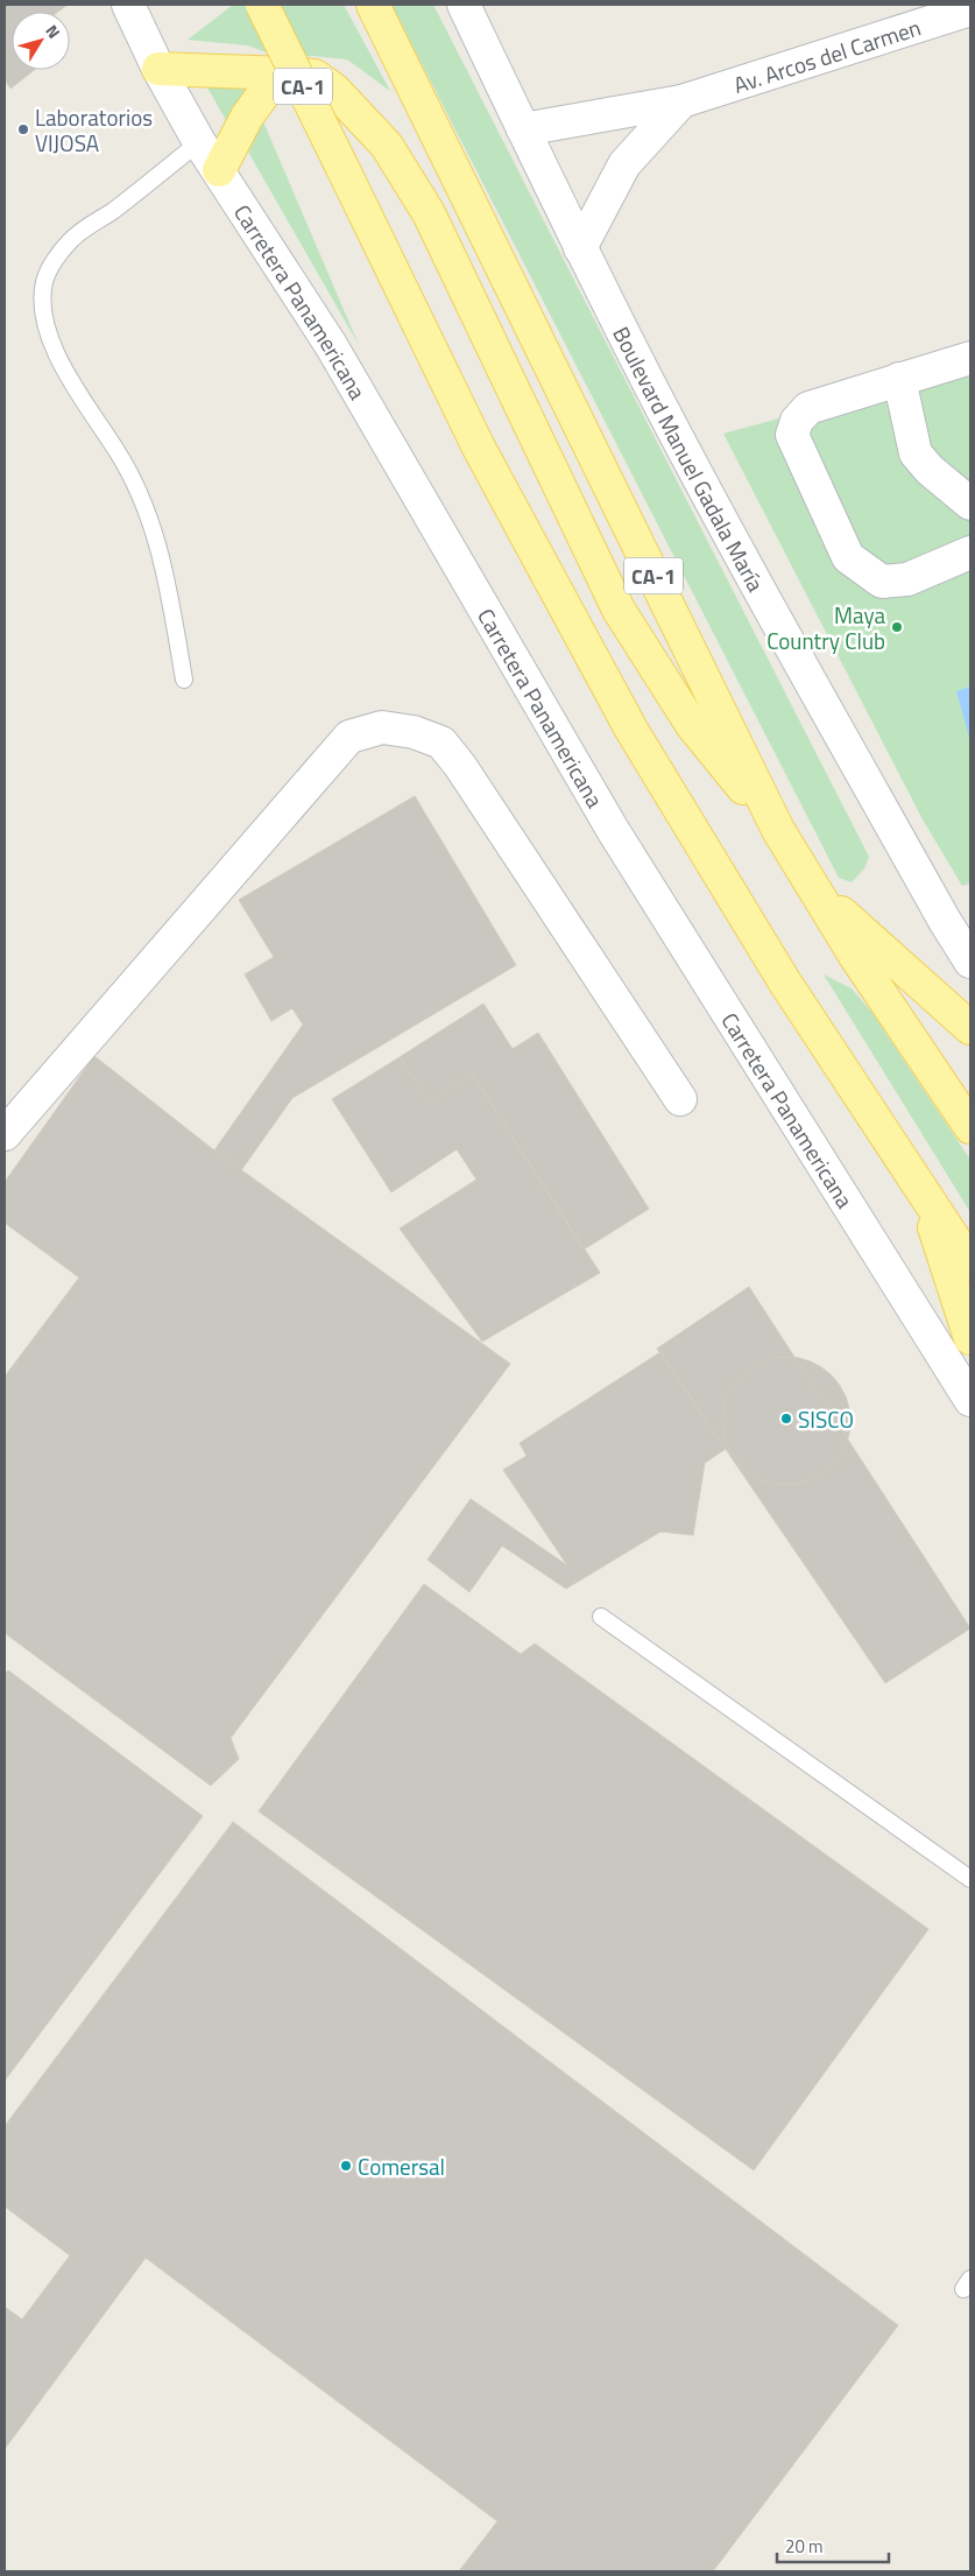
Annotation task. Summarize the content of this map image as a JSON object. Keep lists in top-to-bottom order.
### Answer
{
  "streets": {
    "main road": ["CA-1"],
    "street": ["Av. Arcos del Carmen", "Carretera Panamericana", "Boulevard Manuel Gadala María"]
  },
  "crossings": [
    ["Av. Arcos del Carmen", "Boulevard Manuel Gadala María"]
  ],
  "places": [
    "Laboratorios VIJOSA",
    "Maya Country Club",
    "SISCO",
    "Comersal"
  ],
  "scale_bar": "20 m",
  "north": "top right"
}
